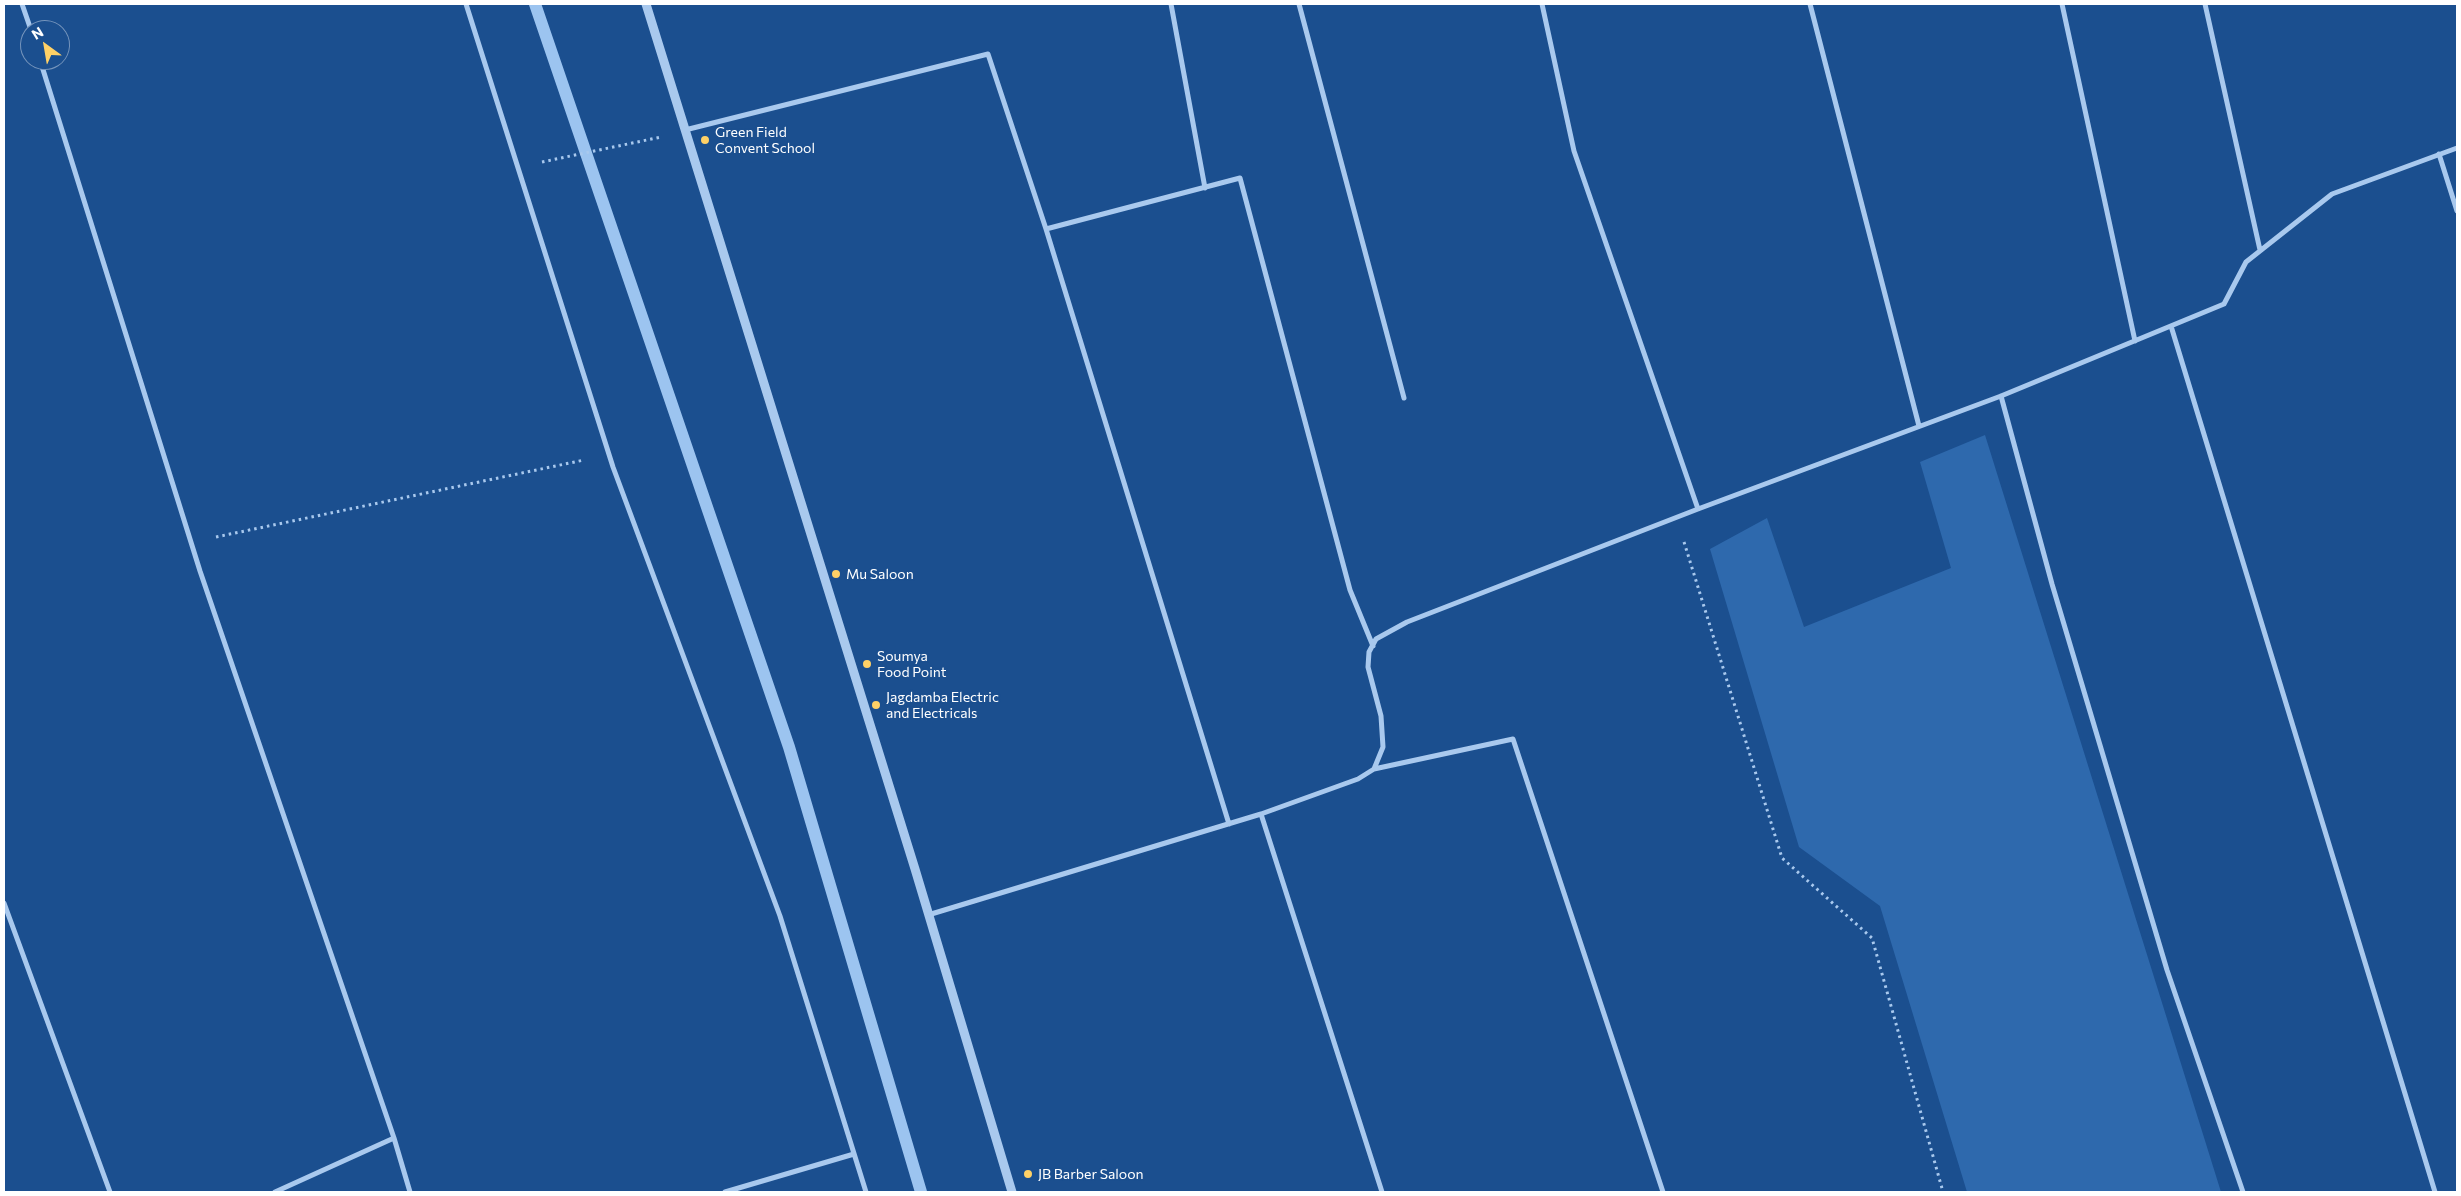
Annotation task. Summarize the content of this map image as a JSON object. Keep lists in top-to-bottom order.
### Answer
{
  "places": [
    "Green Field Convent School",
    "Mu Saloon",
    "Soumya Food Point",
    "Jagdamba Electric and Electricals",
    "JB Barber Saloon"
  ],
  "north": "top left"
}
